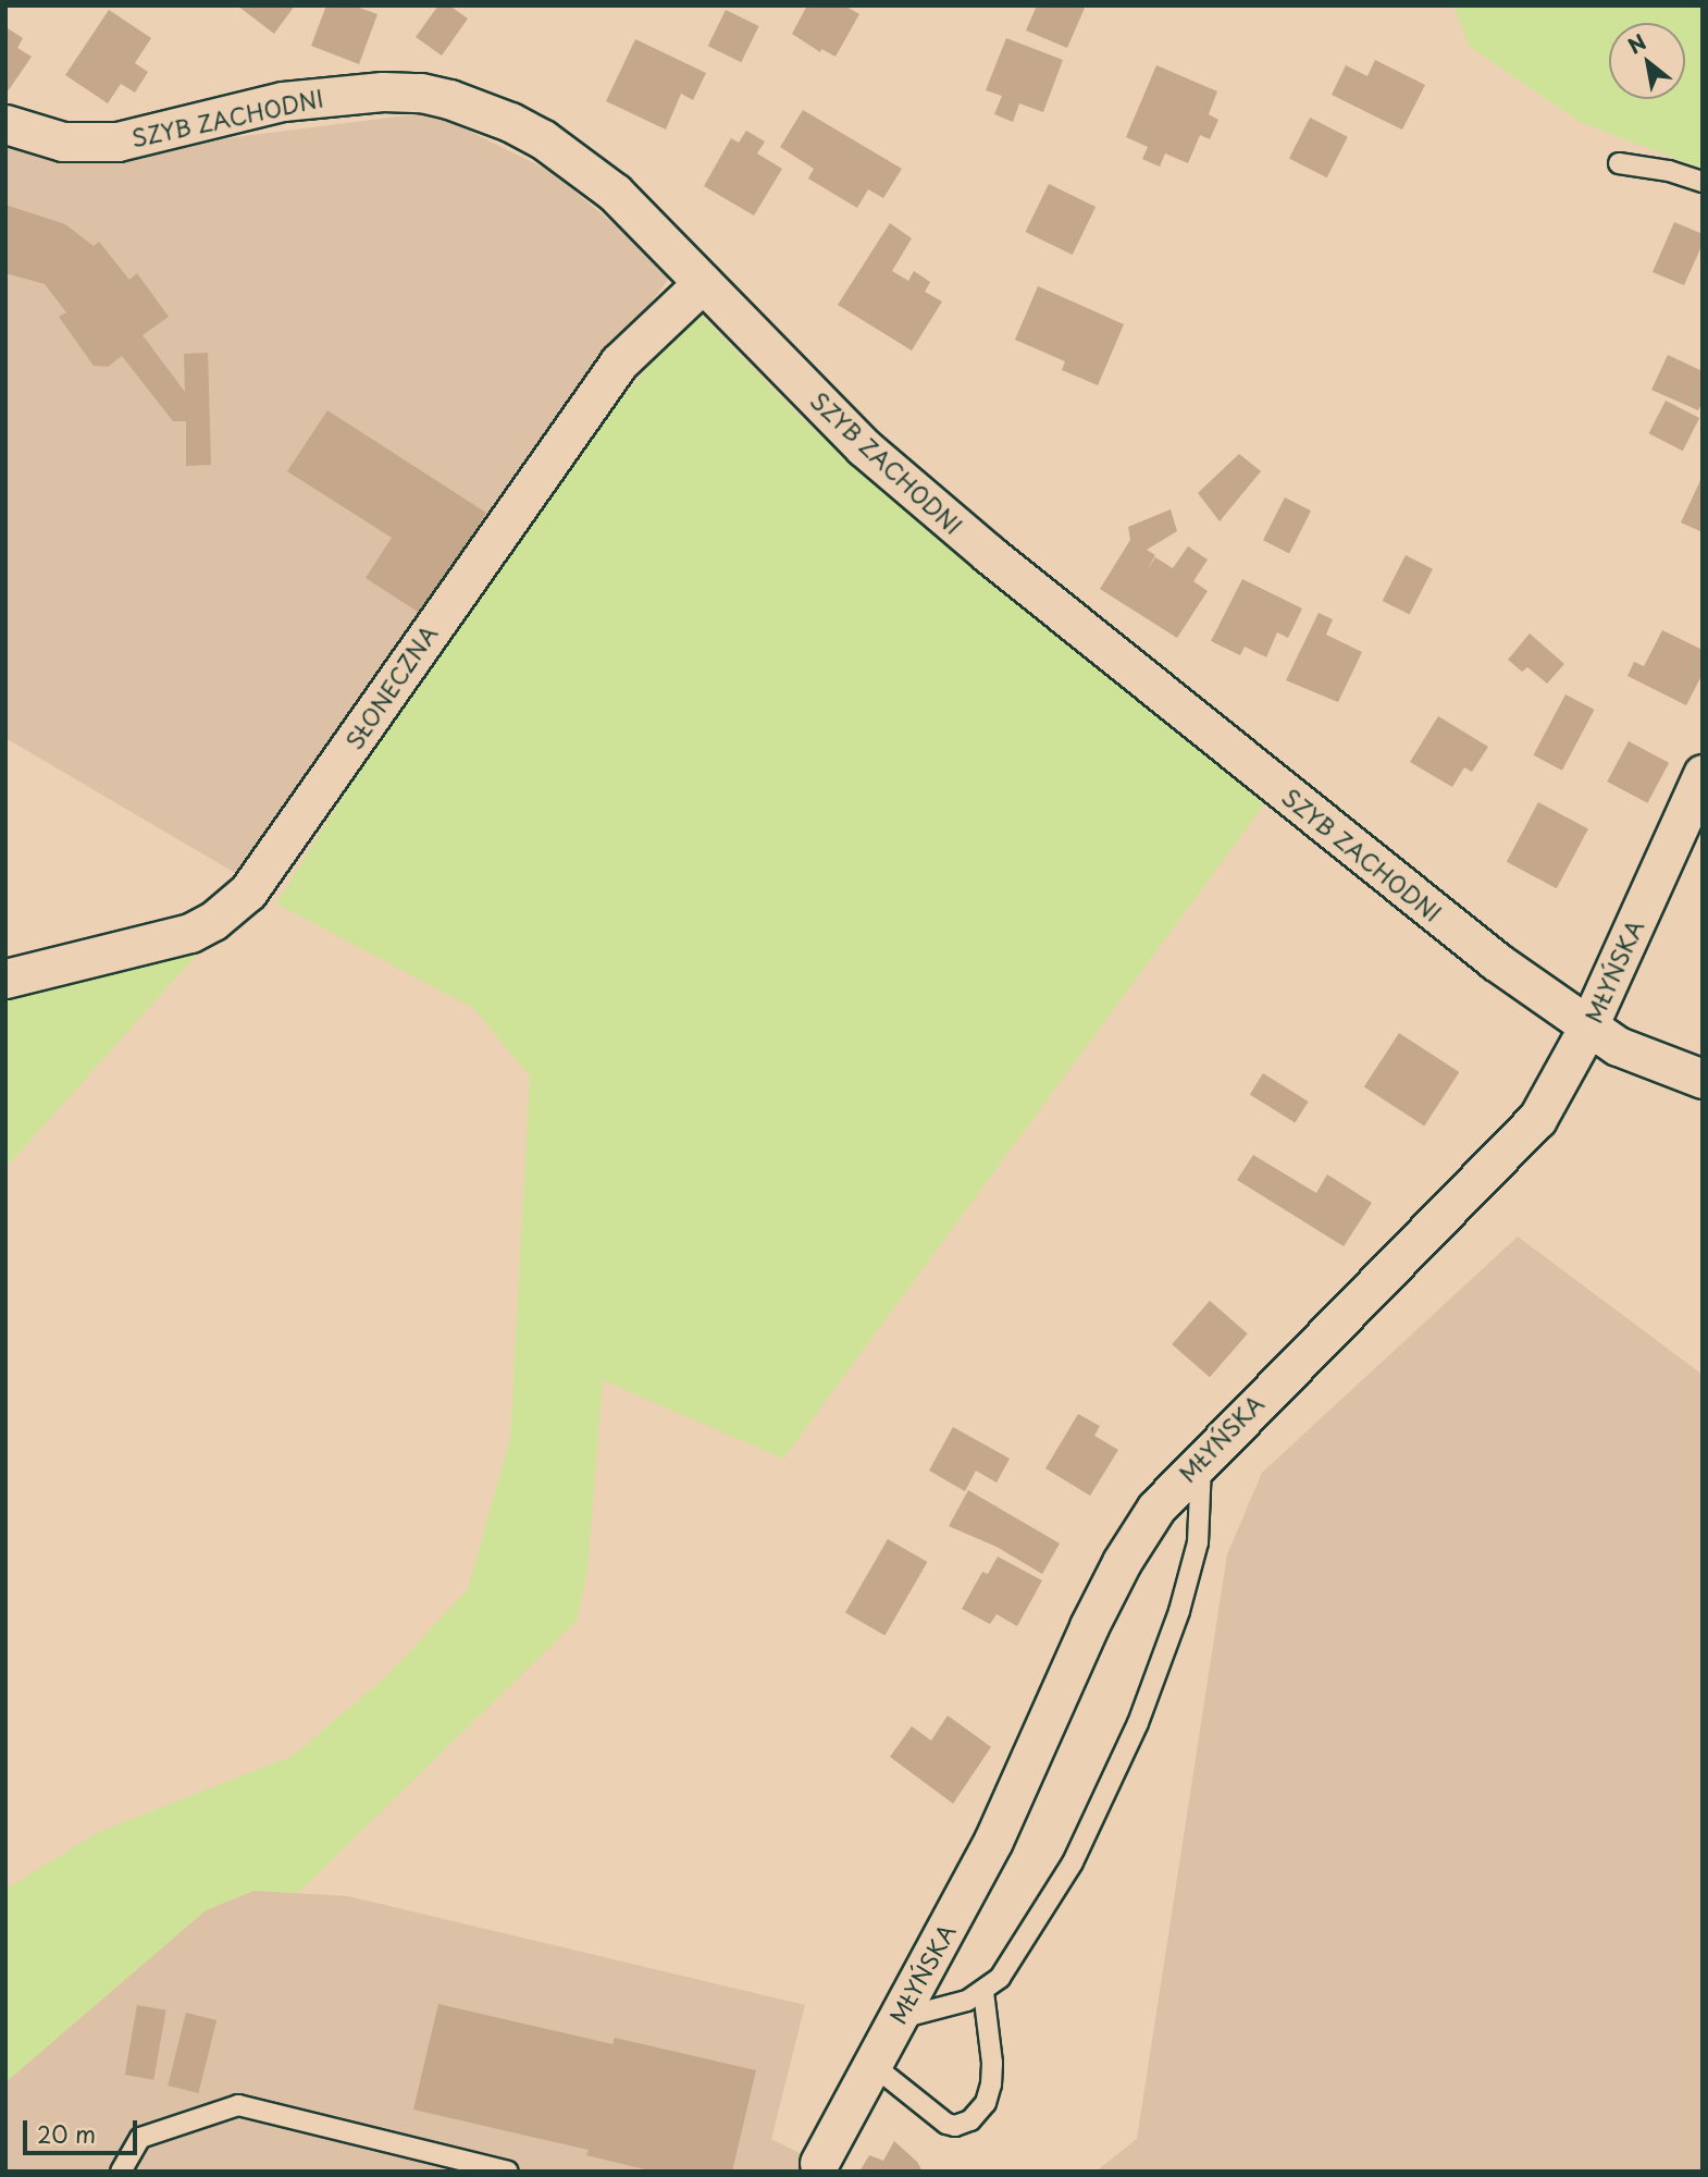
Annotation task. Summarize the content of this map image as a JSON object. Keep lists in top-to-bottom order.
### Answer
{
  "streets": {
    "street": ["SZYB ZACHODNI", "SŁONECZNA", "MŁYŃSKA"]
  },
  "crossings": [
    ["SZYB ZACHODNI", "SŁONECZNA"],
    ["SZYB ZACHODNI", "MŁYŃSKA"]
  ],
  "scale_bar": "20 m",
  "north": "top left"
}
